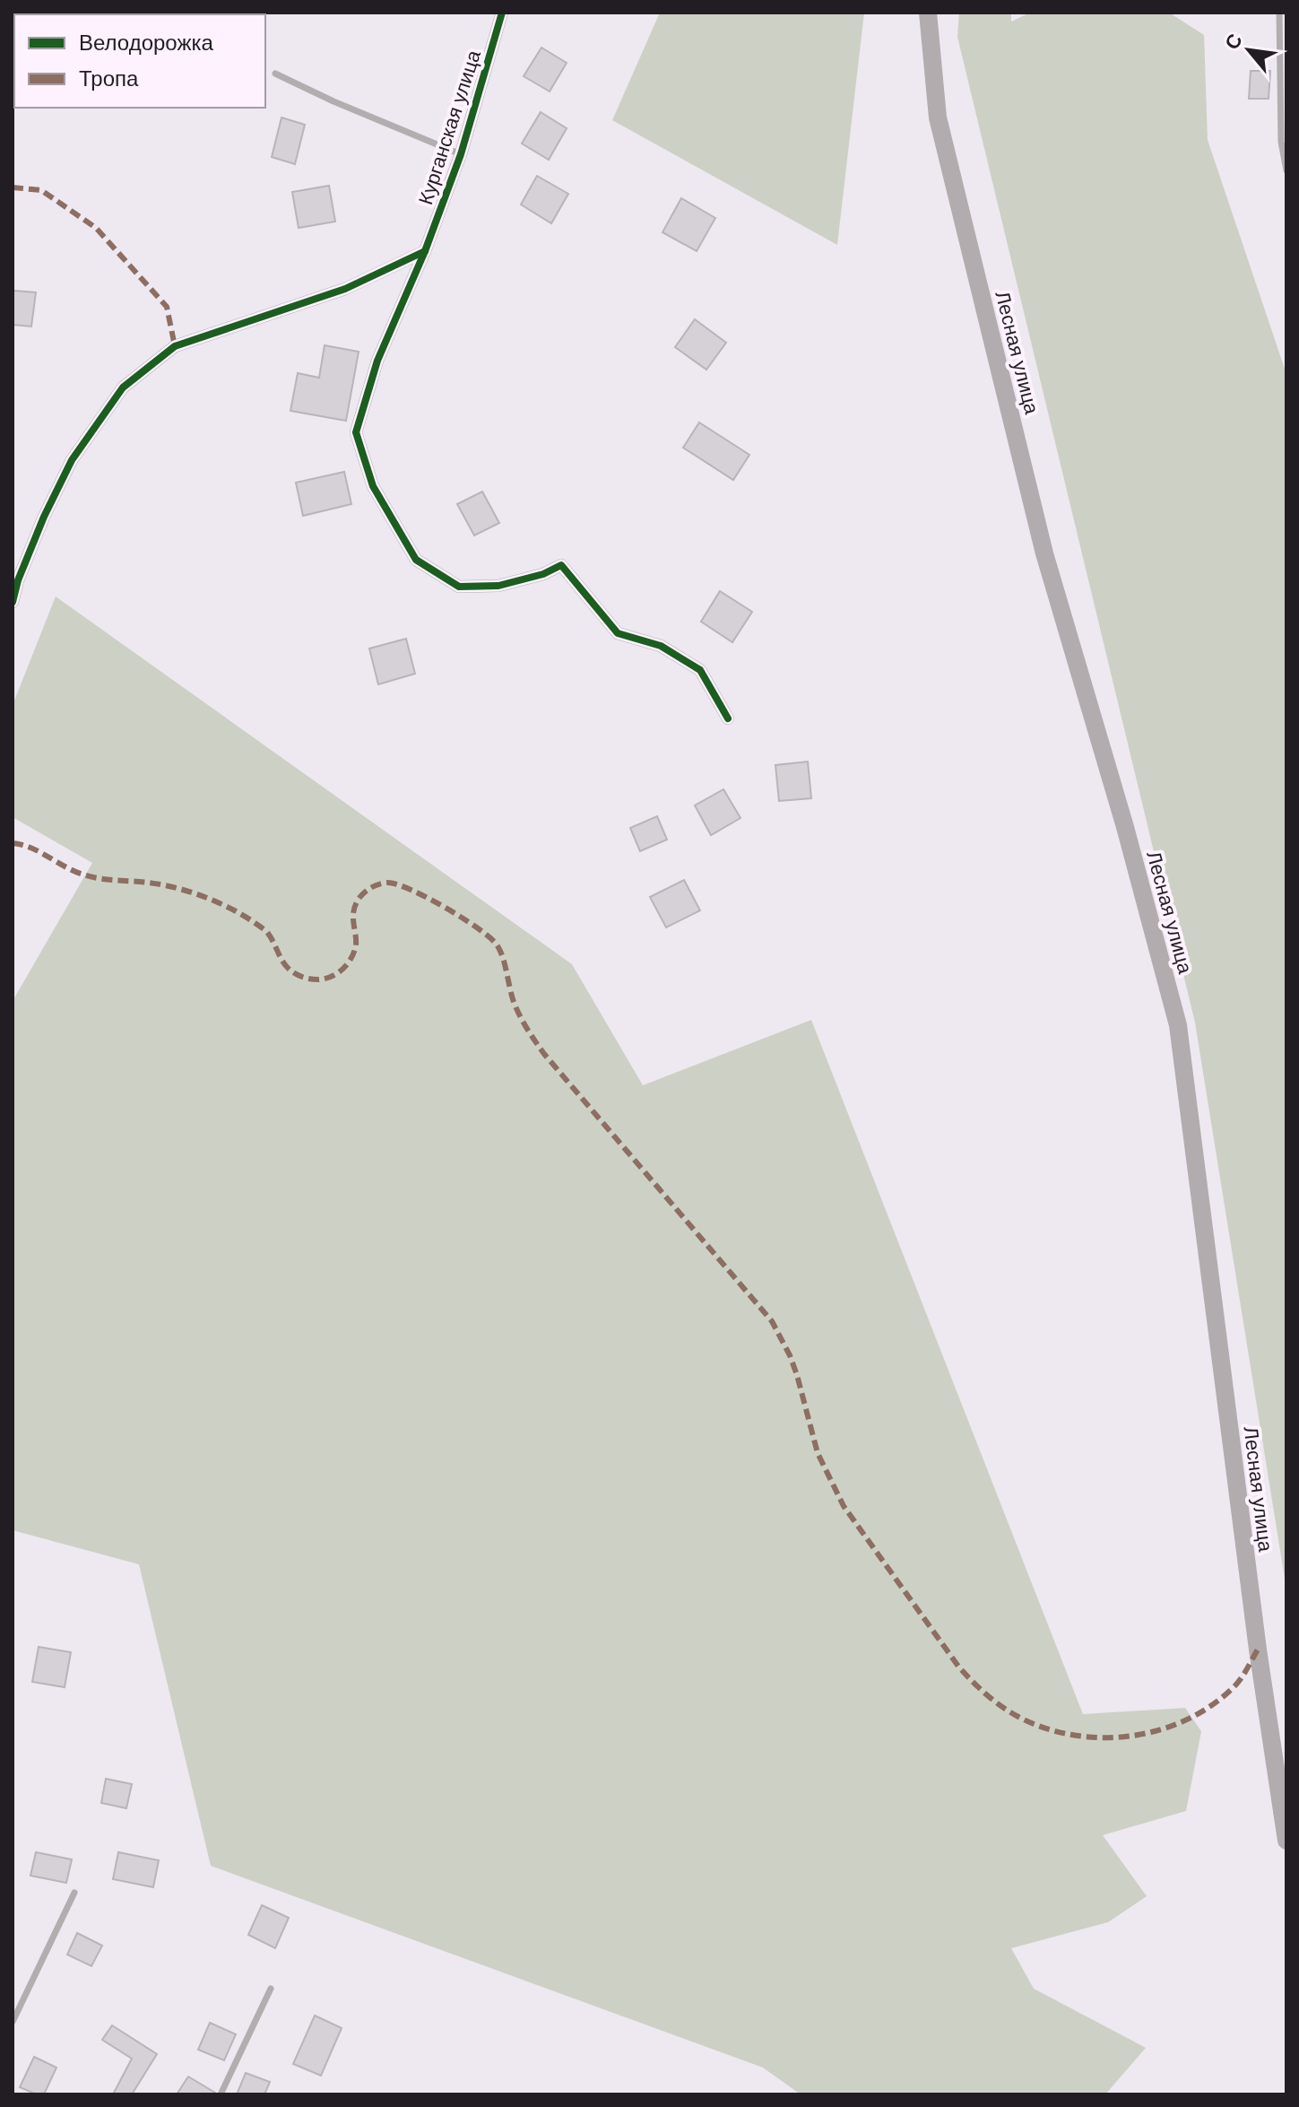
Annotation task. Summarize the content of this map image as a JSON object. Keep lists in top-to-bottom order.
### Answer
{
  "streets": {
    "main road": ["Лесная улица"],
    "street": ["Курганская улица"]
  },
  "legend": ["Велодорожка", "Тропа"],
  "north": "top left"
}
